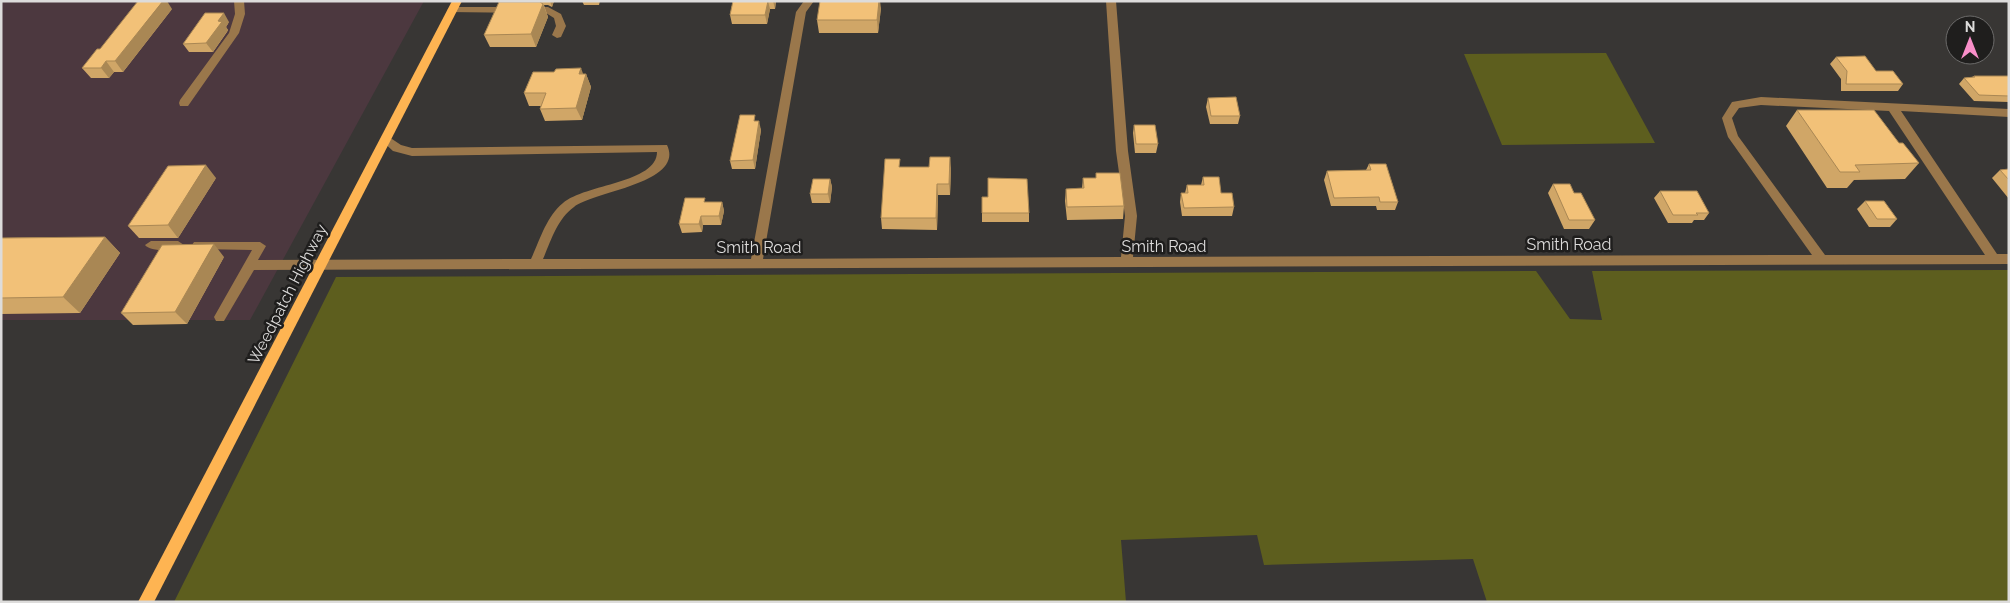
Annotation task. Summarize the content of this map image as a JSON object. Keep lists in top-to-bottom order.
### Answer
{
  "streets": {
    "main road": ["Weedpatch Highway"],
    "street": ["Smith Road"]
  },
  "crossings": [
    ["Smith Road", "Weedpatch Highway"]
  ],
  "north": "top"
}
